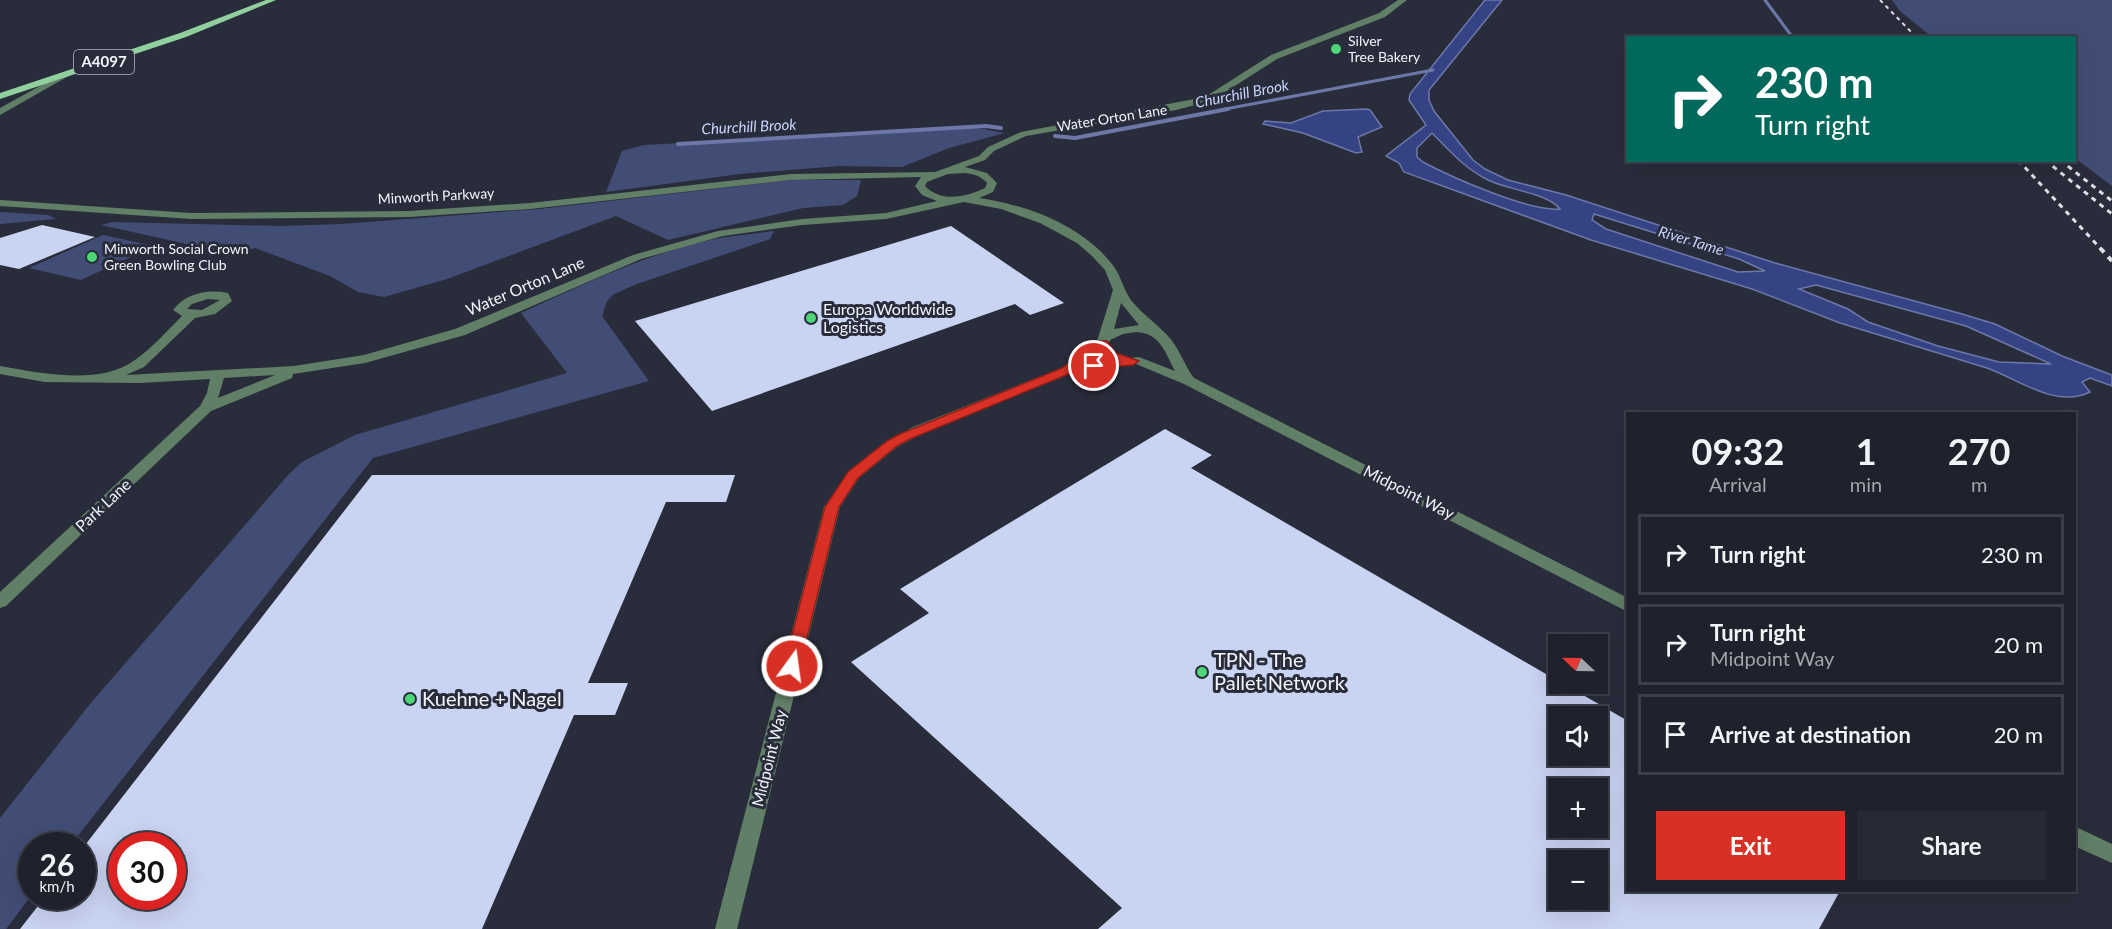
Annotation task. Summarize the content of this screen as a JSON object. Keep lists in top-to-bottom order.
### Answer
{
  "streets": {
    "main road": ["A4097"],
    "street": [
      "Water Orton Lane",
      "Minworth Parkway",
      "Midpoint Way",
      "Park Lane"
    ]
  },
  "crossings": [
    ["Water Orton Lane", "Minworth Parkway"],
    ["Water Orton Lane", "Park Lane"]
  ],
  "water": ["Churchill Brook", "River Tame"],
  "places": [
    "Silver Tree Bakery",
    "Minworth Social Crown Green Bowling Club",
    "Europa Worldwide Logistics",
    "TPN - The Pallet Network",
    "Kuehne + Nagel"
  ],
  "north": "left",
  "page": {
    "turn": ["230 m", "Turn right"],
    "eta": [
      "09:32",
      "Arrival",
      "1",
      "min",
      "270",
      "m"
    ],
    "list": [
      {
        "name": "Turn right",
        "value": "230 m"
      },
      {
        "name": "Turn right",
        "note": "Midpoint Way",
        "value": "20 m"
      },
      {
        "name": "Arrive at destination",
        "value": "20 m"
      }
    ],
    "map_buttons": ["+", "−"],
    "buttons": ["Exit", "Share"],
    "speed": "26 km/h",
    "limit": "30"
  }
}
